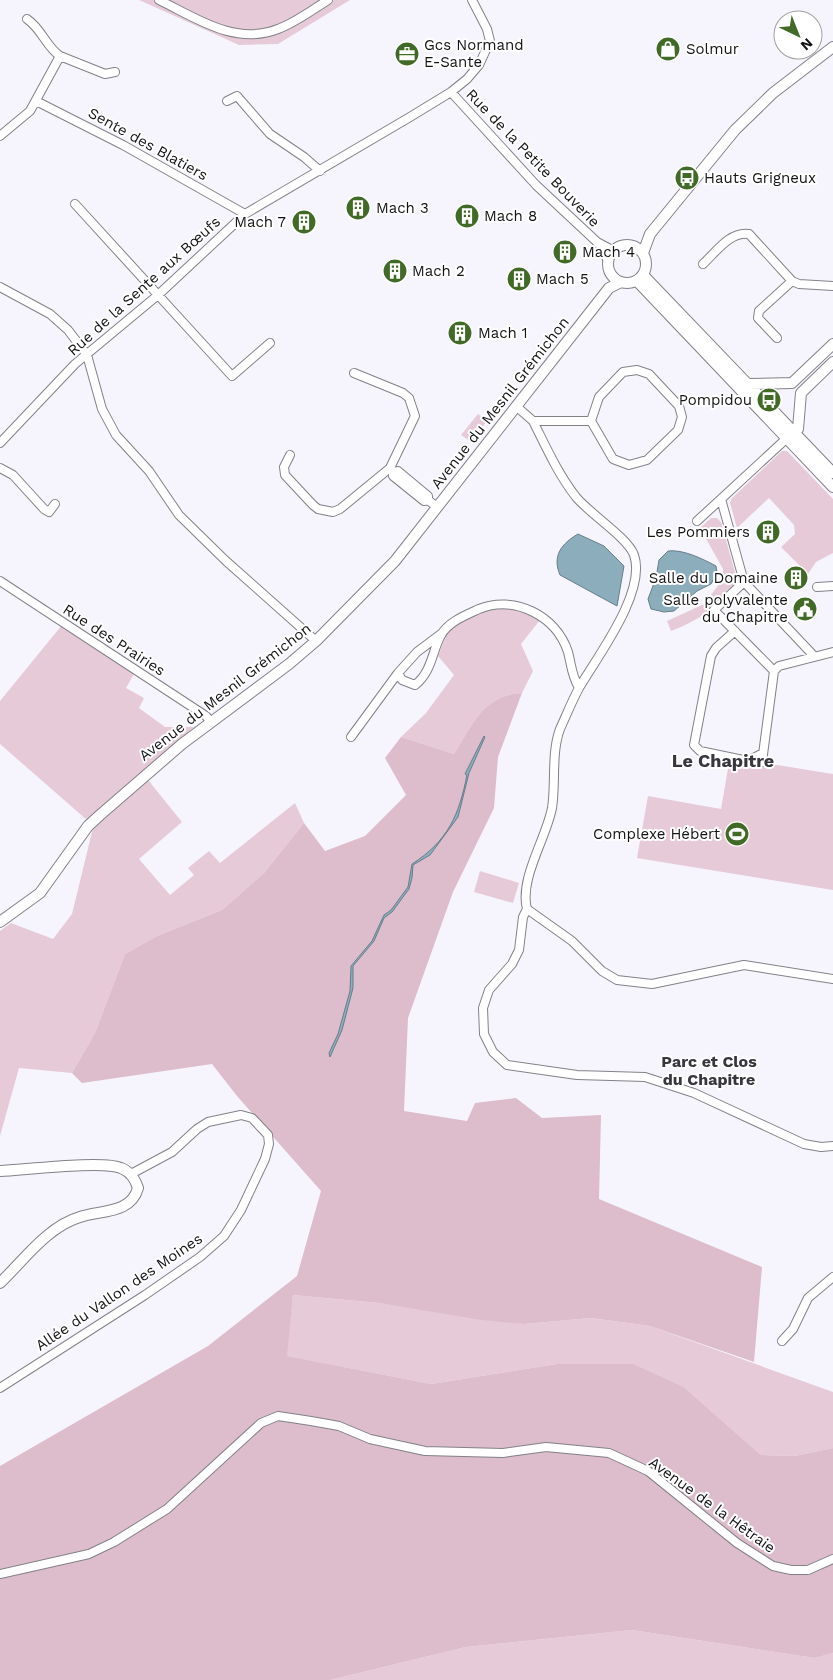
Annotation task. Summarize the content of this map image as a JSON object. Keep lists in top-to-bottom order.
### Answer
{
  "streets": {
    "street": [
      "Sente des Blatiers",
      "Rue de la Petite Bouverie",
      "Rue de la Sente aux Bœufs",
      "Avenue du Mesnil Grémichon",
      "Rue des Prairies",
      "Allée du Vallon des Moines",
      "Avenue de la Hêtraie"
    ]
  },
  "crossings": [
    ["Sente des Blatiers", "Rue de la Sente aux Bœufs"],
    ["Rue de la Petite Bouverie", "Rue de la Sente aux Bœufs"],
    ["Rue de la Petite Bouverie", "Avenue du Mesnil Grémichon"],
    ["Avenue du Mesnil Grémichon", "Rue des Prairies"]
  ],
  "districts": ["Le Chapitre", "Parc et Clos du Chapitre"],
  "places": {
    "shop": ["Solmur"],
    "office": ["Gcs Normand E-Sante"],
    "bus stop": ["Hauts Grigneux", "Pompidou"],
    "building": [
      "Mach 3",
      "Mach 8",
      "Mach 7",
      "Mach 4",
      "Mach 2",
      "Mach 5",
      "Mach 1",
      "Les Pommiers",
      "Salle du Domaine"
    ],
    "public building": ["Salle polyvalente du Chapitre"],
    "sports": ["Complexe Hébert"]
  },
  "north": "bottom right"
}
